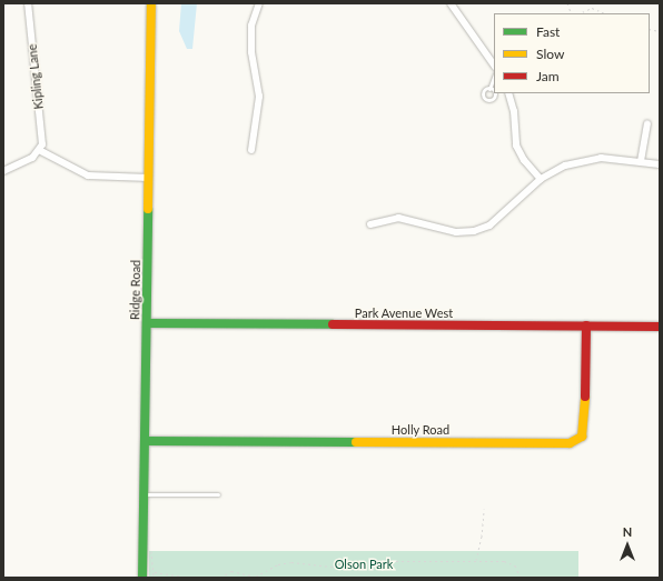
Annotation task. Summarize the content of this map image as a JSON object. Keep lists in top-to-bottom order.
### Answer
{
  "streets": {
    "street": [
      "Kipling Lane",
      "Ridge Road",
      "Park Avenue West",
      "Holly Road"
    ]
  },
  "crossings": [
    ["Ridge Road", "Park Avenue West"],
    ["Ridge Road", "Holly Road"],
    ["Park Avenue West", "Holly Road"]
  ],
  "parks": ["Olson Park"],
  "legend": ["Fast", "Slow", "Jam"],
  "north": "top"
}
